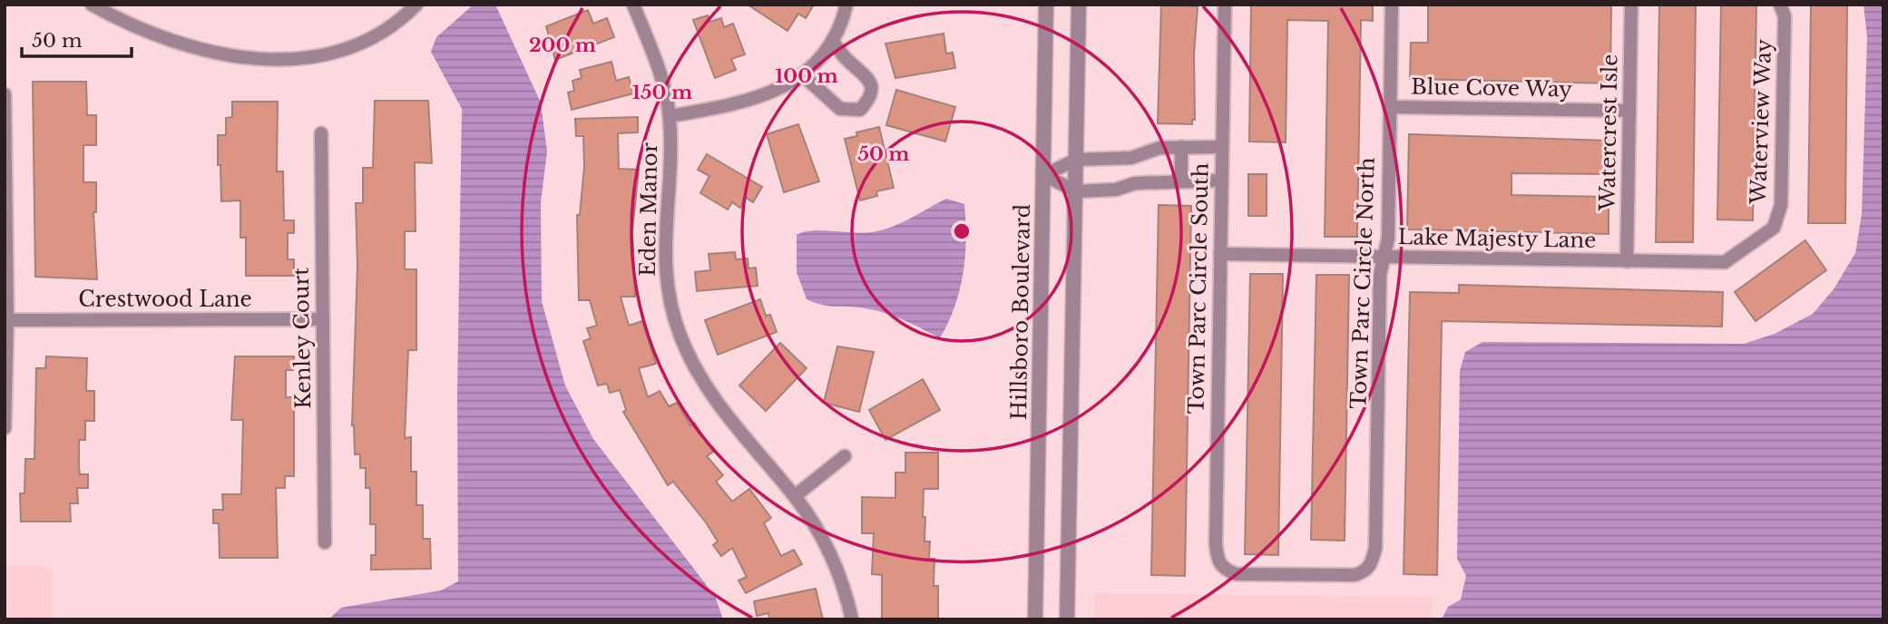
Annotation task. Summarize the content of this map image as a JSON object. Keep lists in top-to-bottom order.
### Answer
{
  "streets": {
    "street": [
      "Blue Cove Way",
      "Waterview Way",
      "Watercrest Isle",
      "Eden Manor",
      "Lake Majesty Lane",
      "Town Parc Circle North",
      "Town Parc Circle South",
      "Crestwood Lane",
      "Hillsboro Boulevard",
      "Kenley Court"
    ]
  },
  "crossings": [
    ["Blue Cove Way", "Watercrest Isle"],
    ["Blue Cove Way", "Town Parc Circle North"],
    ["Waterview Way", "Lake Majesty Lane"],
    ["Watercrest Isle", "Lake Majesty Lane"],
    ["Lake Majesty Lane", "Town Parc Circle North"],
    ["Lake Majesty Lane", "Town Parc Circle South"],
    ["Town Parc Circle North", "Town Parc Circle South"],
    ["Crestwood Lane", "Kenley Court"]
  ],
  "scale_bar": "50 m",
  "rings": [
    "200 m",
    "100 m",
    "150 m",
    "50 m"
  ]
}
